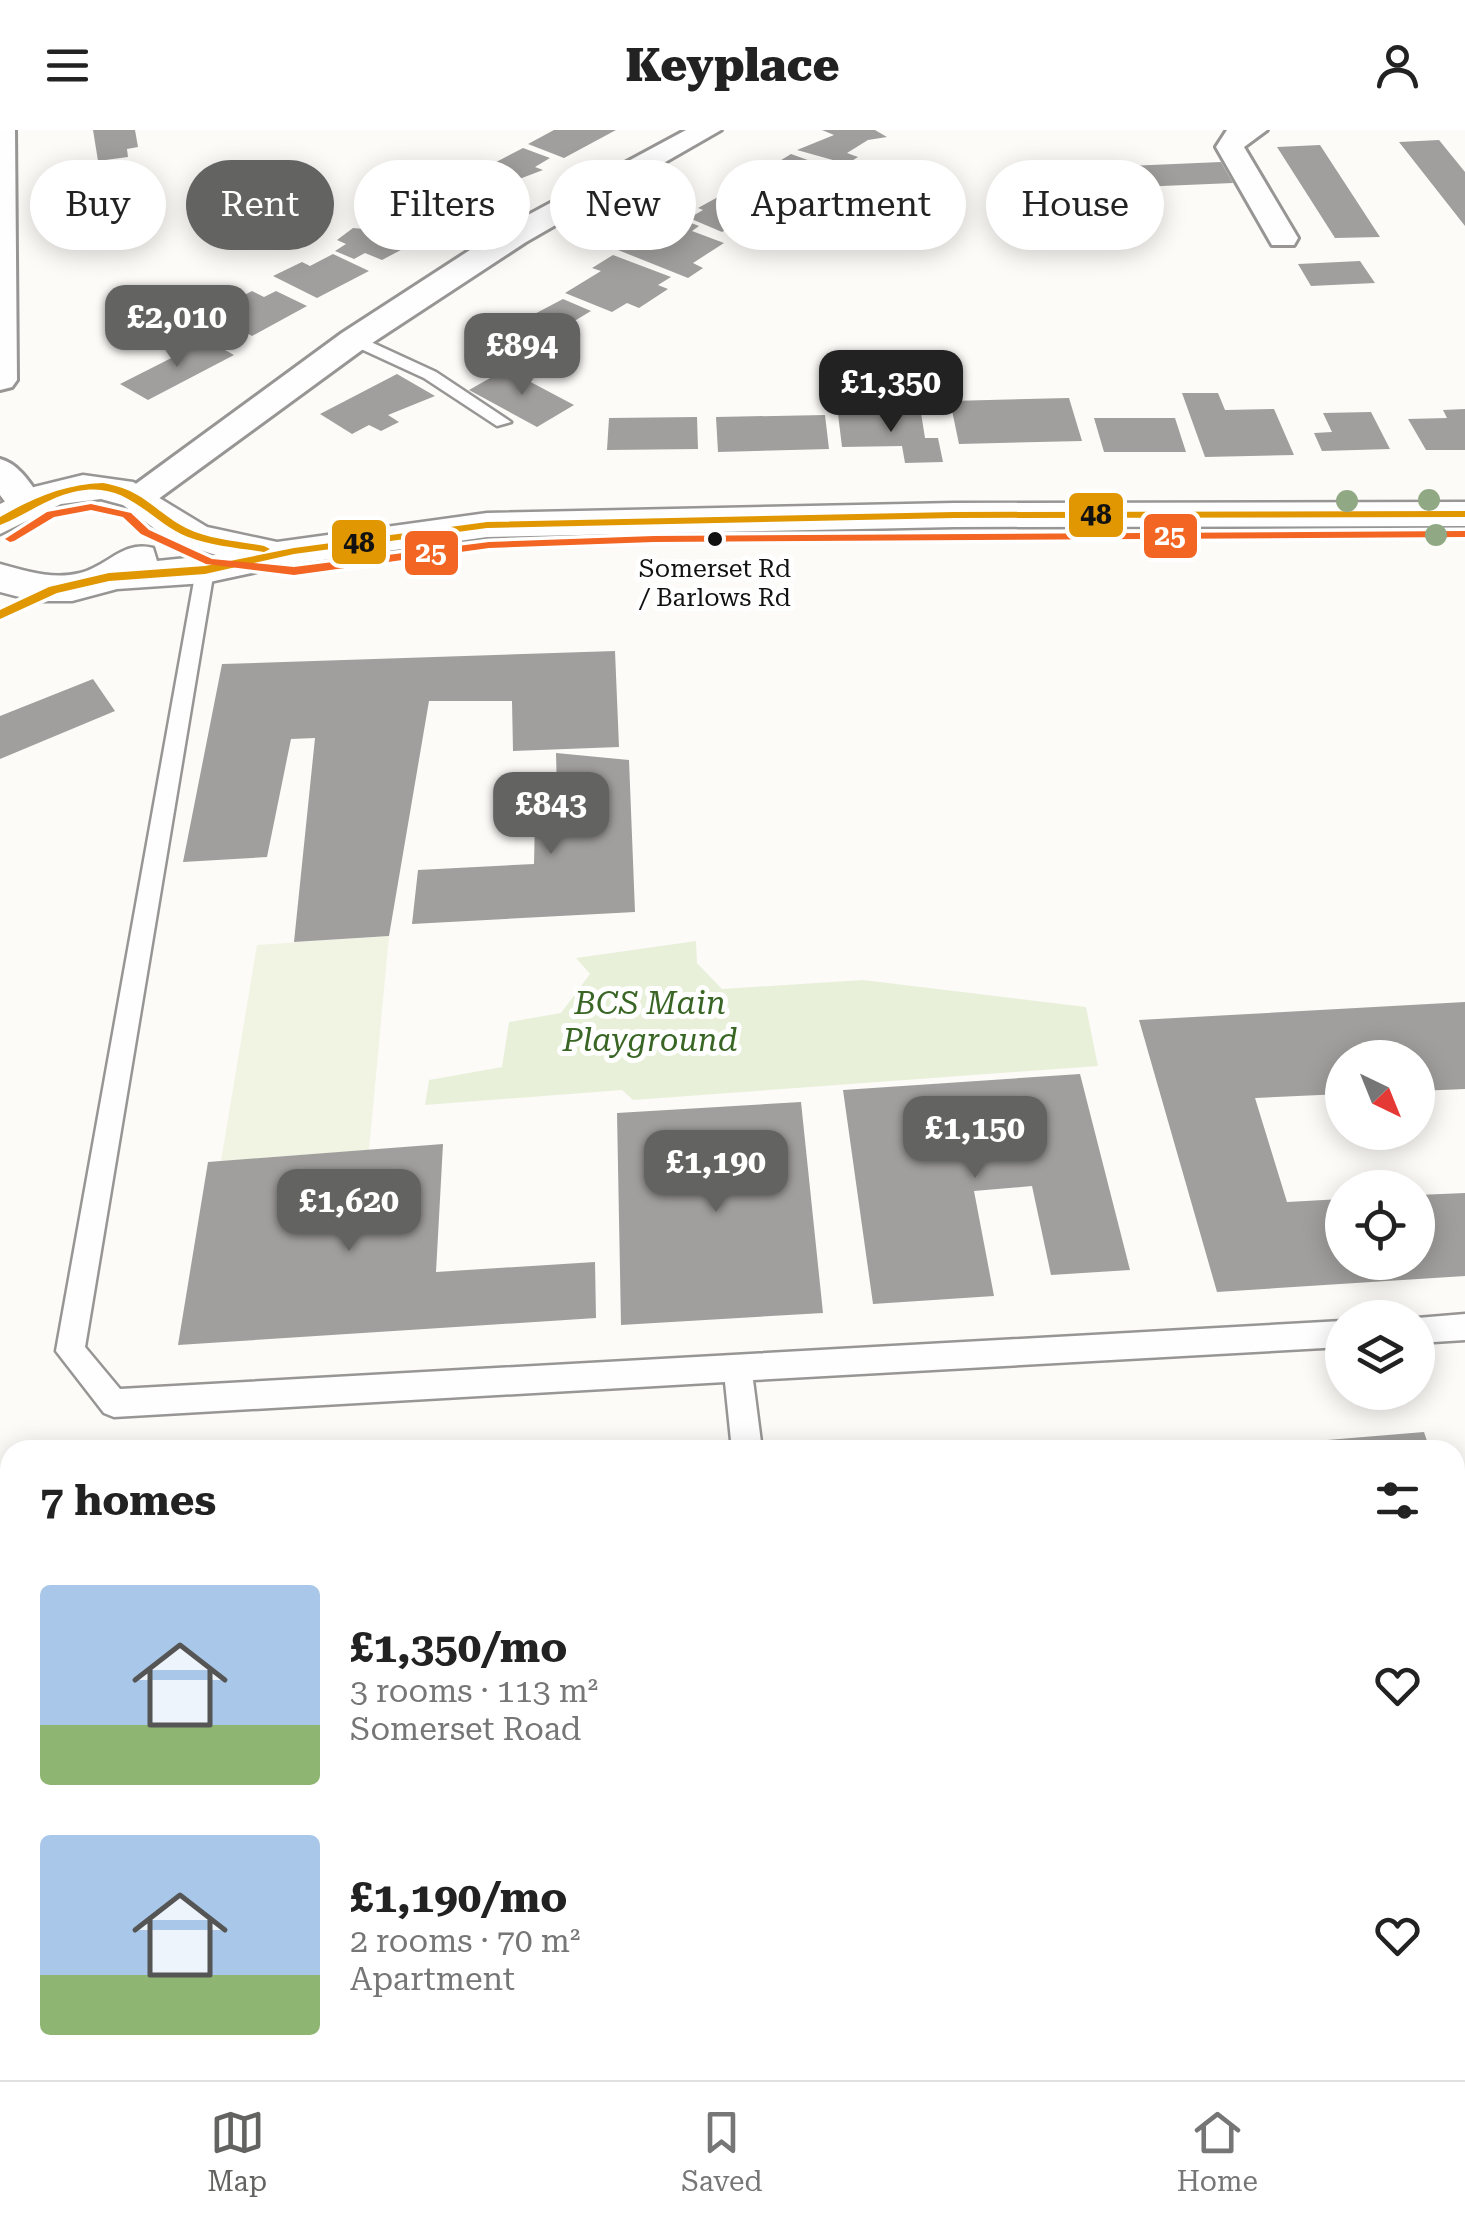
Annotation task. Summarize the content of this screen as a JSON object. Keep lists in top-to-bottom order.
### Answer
{
  "parks": ["BCS Main Playground"],
  "places": ["Somerset Rd / Barlows Rd"],
  "lines": ["transit line 48", "transit line 25"],
  "north": "bottom right",
  "page": {
    "header": "Keyplace",
    "chip": [
      "Buy",
      "Rent",
      "Filters",
      "New",
      "Apartment",
      "House"
    ],
    "price": [
      "£2,010",
      "£894",
      "£1,350",
      "£843",
      "£1,150",
      "£1,190",
      "£1,620"
    ],
    "heading": "7 homes",
    "list": [
      {
        "name": "£1,350/mo",
        "note": "3 rooms · 113 m² · Somerset Road"
      },
      {
        "name": "£1,190/mo",
        "note": "2 rooms · 70 m² · Apartment"
      }
    ],
    "tabs": ["Map", "Saved", "Home"]
  }
}
